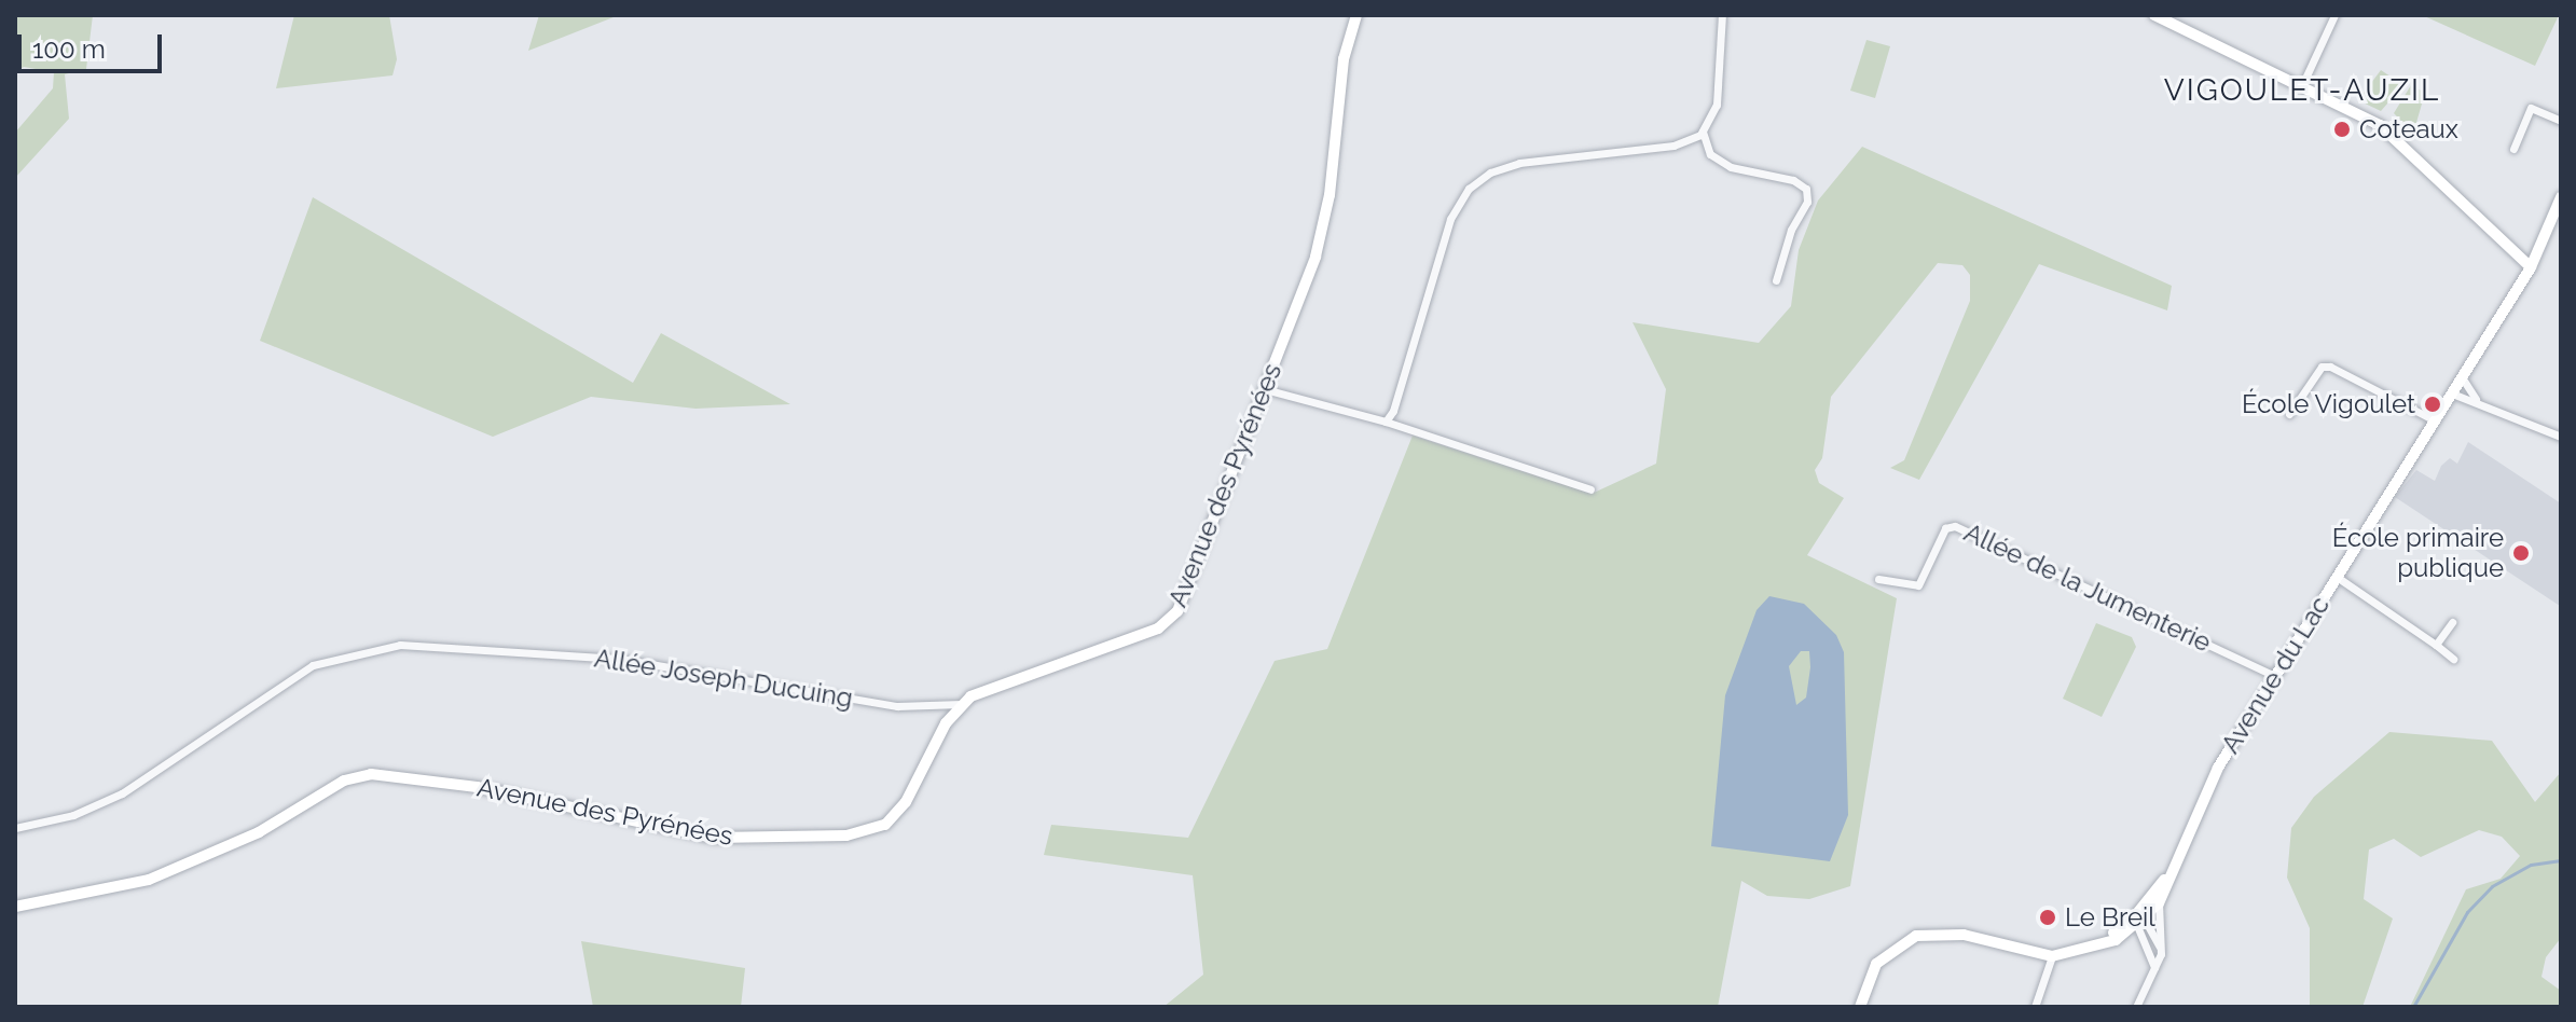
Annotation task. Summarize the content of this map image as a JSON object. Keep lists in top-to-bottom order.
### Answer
{
  "streets": {
    "street": [
      "Avenue des Pyrénées",
      "Allée de la Jumenterie",
      "Avenue du Lac",
      "Allée Joseph Ducuing"
    ]
  },
  "crossings": [
    ["Avenue des Pyrénées", "Allée Joseph Ducuing"],
    ["Allée de la Jumenterie", "Avenue du Lac"]
  ],
  "districts": ["VIGOULET-AUZIL"],
  "places": [
    "Coteaux",
    "École Vigoulet",
    "École primaire publique",
    "Le Breil"
  ],
  "scale_bar": "100 m"
}
